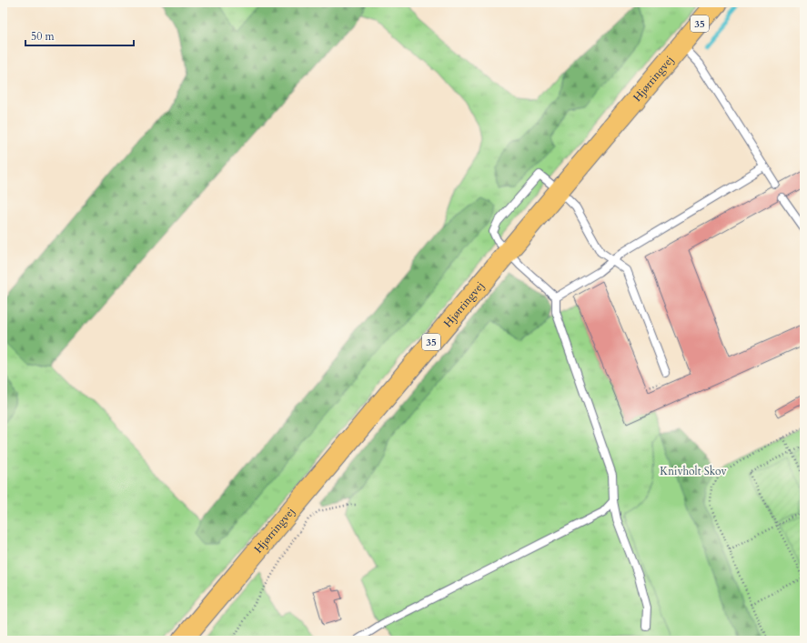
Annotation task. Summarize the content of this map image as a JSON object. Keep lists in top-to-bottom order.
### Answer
{
  "streets": {
    "main road": ["35", "Hjørringvej"]
  },
  "parks": ["Knivholt Skov"],
  "scale_bar": "50 m"
}
